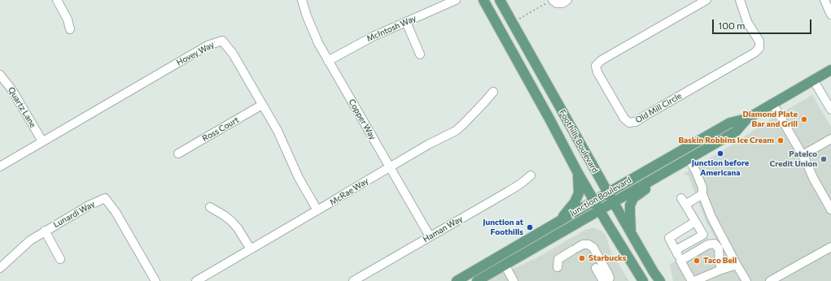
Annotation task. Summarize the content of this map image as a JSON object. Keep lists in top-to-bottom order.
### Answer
{
  "streets": {
    "main road": ["Foothills Boulevard", "Junction Boulevard"],
    "street": [
      "McIntosh Way",
      "Hovey Way",
      "Quartz Lane",
      "Old Mill Circle",
      "Copper Way",
      "Ross Court",
      "McRae Way",
      "Lunardi Way",
      "Haman Way"
    ]
  },
  "crossings": [
    ["McIntosh Way", "Copper Way"],
    ["Hovey Way", "Quartz Lane"],
    ["Hovey Way", "Ross Court"],
    ["Hovey Way", "McRae Way"],
    ["Copper Way", "McRae Way"],
    ["Copper Way", "Haman Way"],
    ["Foothills Boulevard", "Junction Boulevard"]
  ],
  "places": [
    "Diamond Plate Bar and Grill",
    "Baskin Robbins Ice Cream",
    "Junction before Americana",
    "Patelco Credit Union",
    "Junction at Foothills",
    "Starbucks",
    "Taco Bell"
  ],
  "scale_bar": "100 m"
}
